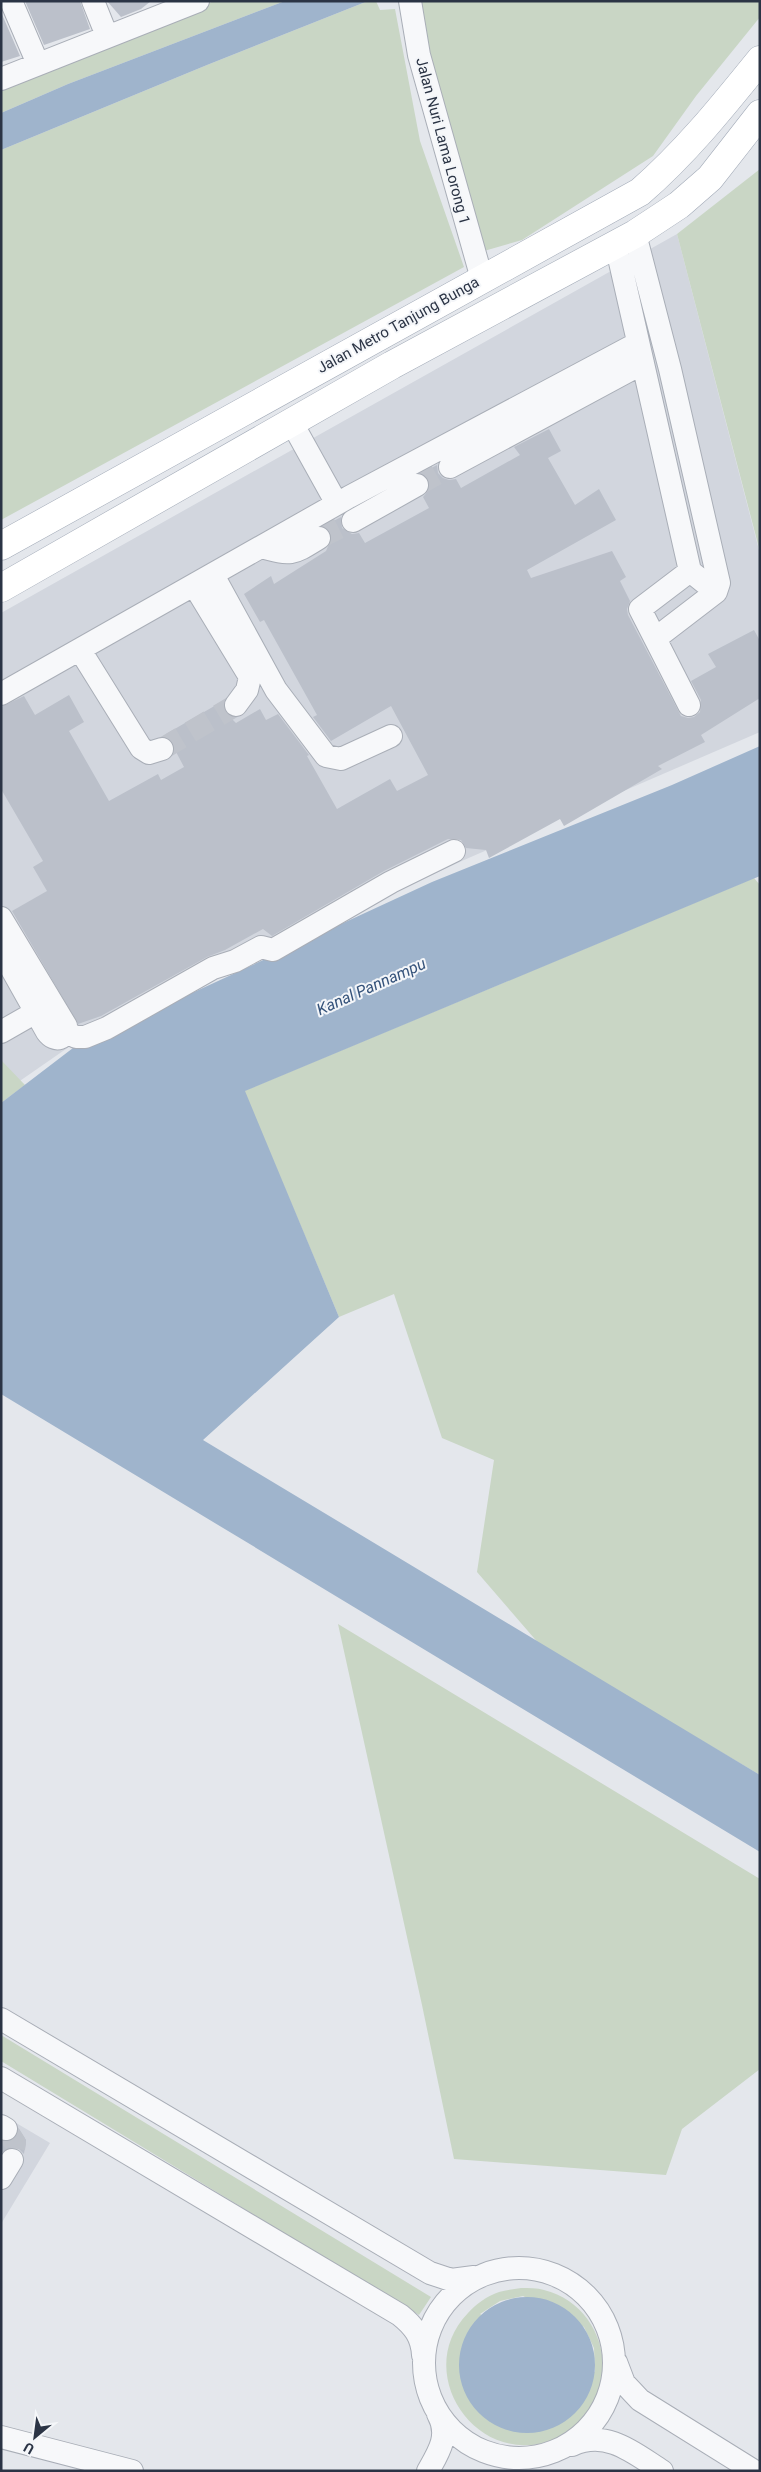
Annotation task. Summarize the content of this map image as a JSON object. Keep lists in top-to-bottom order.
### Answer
{
  "streets": {
    "main road": ["Jalan Metro Tanjung Bunga"],
    "street": ["Jalan Nuri Lama Lorong 1"]
  },
  "crossings": [
    ["Jalan Nuri Lama Lorong 1", "Jalan Metro Tanjung Bunga"]
  ],
  "water": ["Kanal Pannampu"],
  "north": "bottom left"
}
